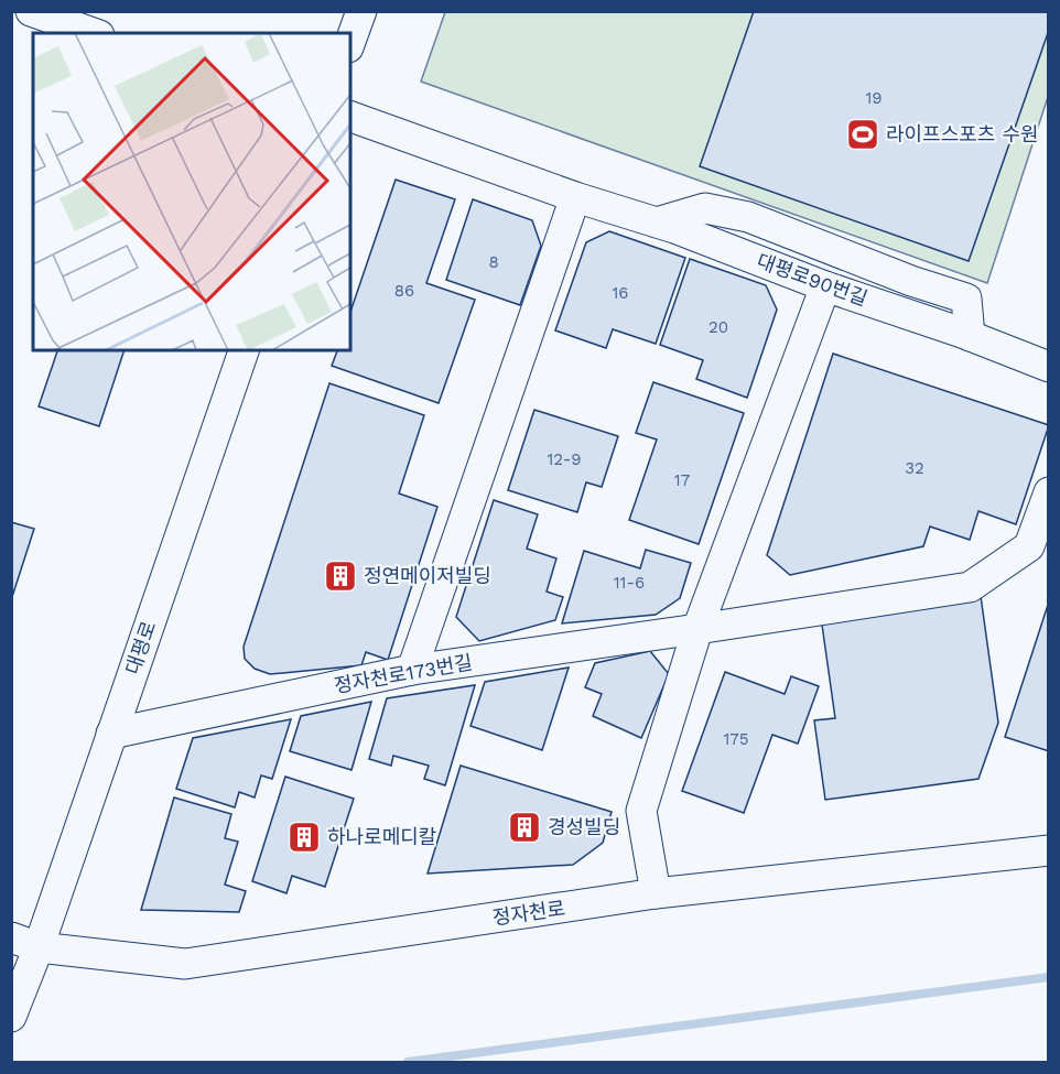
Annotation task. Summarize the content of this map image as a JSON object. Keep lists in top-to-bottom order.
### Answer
{
  "streets": {
    "street": [
      "대평로90번길",
      "대평로",
      "정자천로173번길",
      "정자천로"
    ]
  },
  "crossings": [
    ["대평로", "정자천로173번길"],
    ["대평로", "정자천로"]
  ],
  "places": {
    "sports": ["라이프스포츠 수원"],
    "building": ["정연메이저빌딩", "경성빌딩", "하나로메디칼"]
  },
  "house_numbers": [
    "19",
    "8",
    "86",
    "16",
    "20",
    "12-9",
    "32",
    "17",
    "11-6",
    "175"
  ]
}
